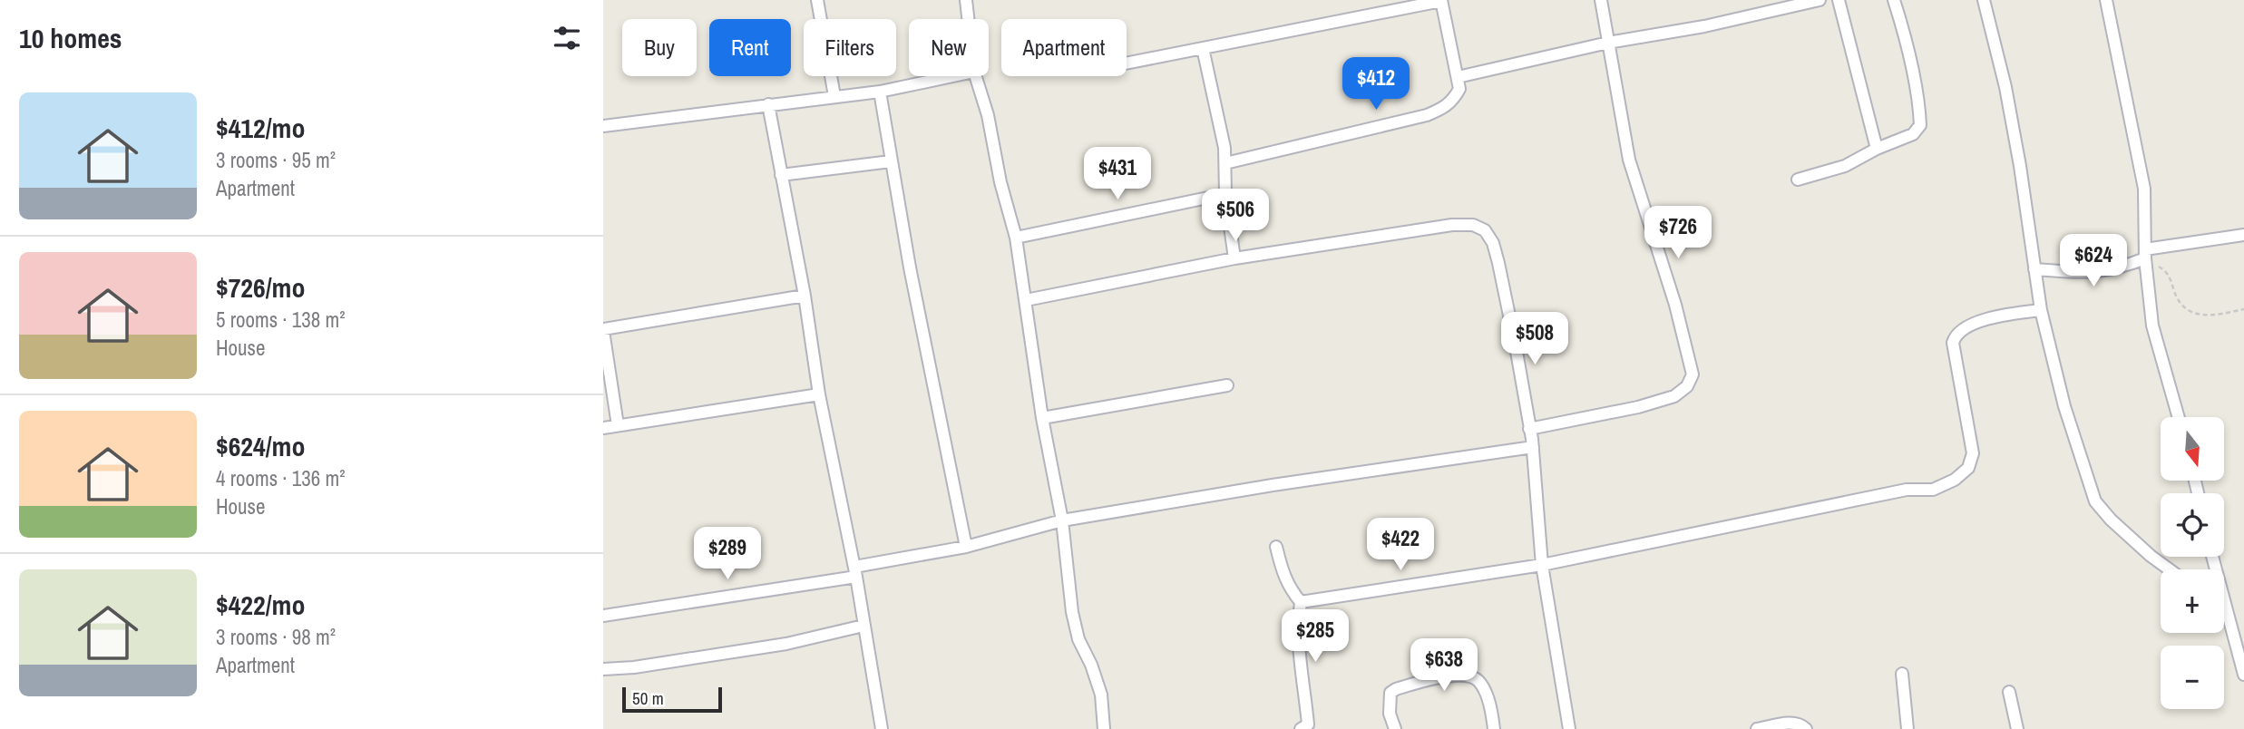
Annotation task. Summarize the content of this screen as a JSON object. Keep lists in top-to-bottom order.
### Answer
{
  "scale_bar": "50 m",
  "north": "bottom",
  "page": {
    "heading": "10 homes",
    "chip": [
      "Buy",
      "Rent",
      "Filters",
      "New",
      "Apartment"
    ],
    "price": [
      "$412",
      "$431",
      "$506",
      "$726",
      "$624",
      "$508",
      "$422",
      "$289",
      "$285",
      "$638"
    ],
    "list": [
      {
        "name": "$412/mo",
        "note": "3 rooms · 95 m² · Apartment"
      },
      {
        "name": "$726/mo",
        "note": "5 rooms · 138 m² · House"
      },
      {
        "name": "$624/mo",
        "note": "4 rooms · 136 m² · House"
      },
      {
        "name": "$422/mo",
        "note": "3 rooms · 98 m² · Apartment"
      }
    ],
    "map_buttons": ["+", "−"],
    "scale": "50 m"
  }
}
